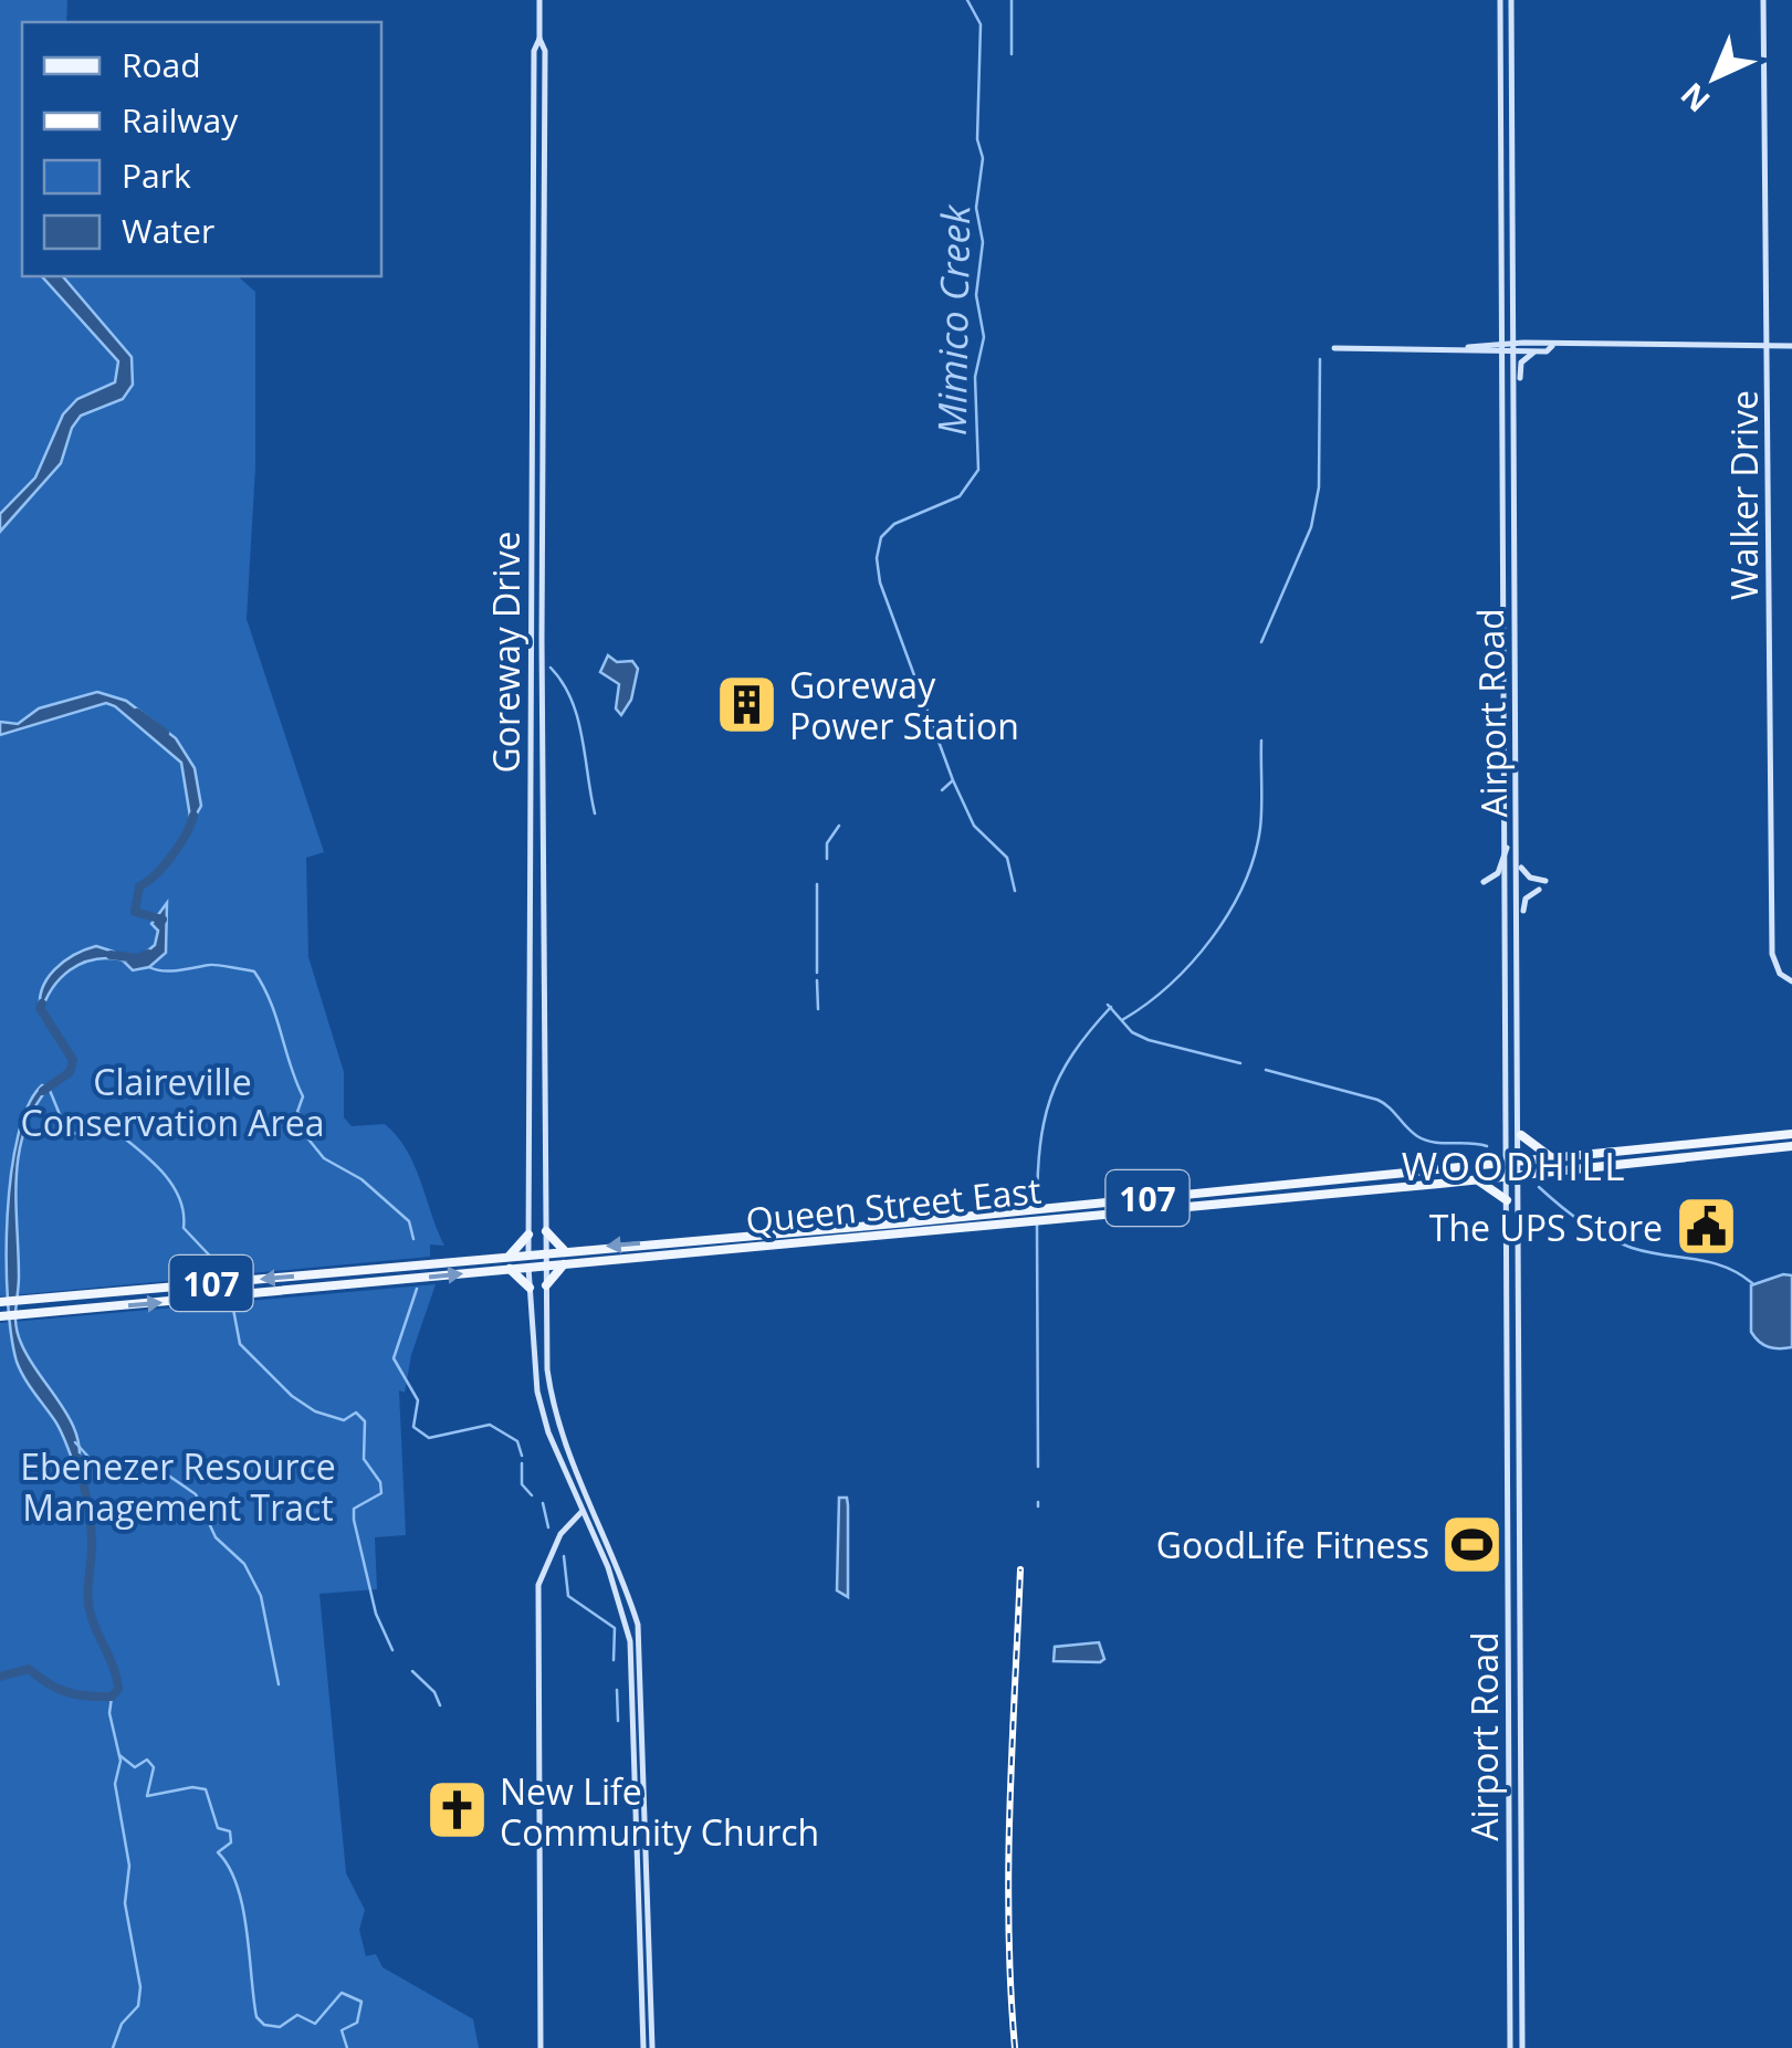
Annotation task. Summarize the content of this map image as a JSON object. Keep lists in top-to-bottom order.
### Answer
{
  "streets": {
    "main road": [
      "Walker Drive",
      "Goreway Drive",
      "Airport Road",
      "107",
      "Queen Street East"
    ]
  },
  "crossings": [
    ["Goreway Drive", "Queen Street East"],
    ["Airport Road", "Queen Street East"]
  ],
  "districts": ["WOODHILL"],
  "water": ["Mimico Creek"],
  "parks": ["Claireville Conservation Area", "Ebenezer Resource Management Tract"],
  "places": {
    "building": ["Goreway Power Station"],
    "public building": ["The UPS Store"],
    "sports": ["GoodLife Fitness"],
    "church": ["New Life Community Church"]
  },
  "legend": [
    "Road",
    "Railway",
    "Park",
    "Water"
  ],
  "north": "bottom left"
}
